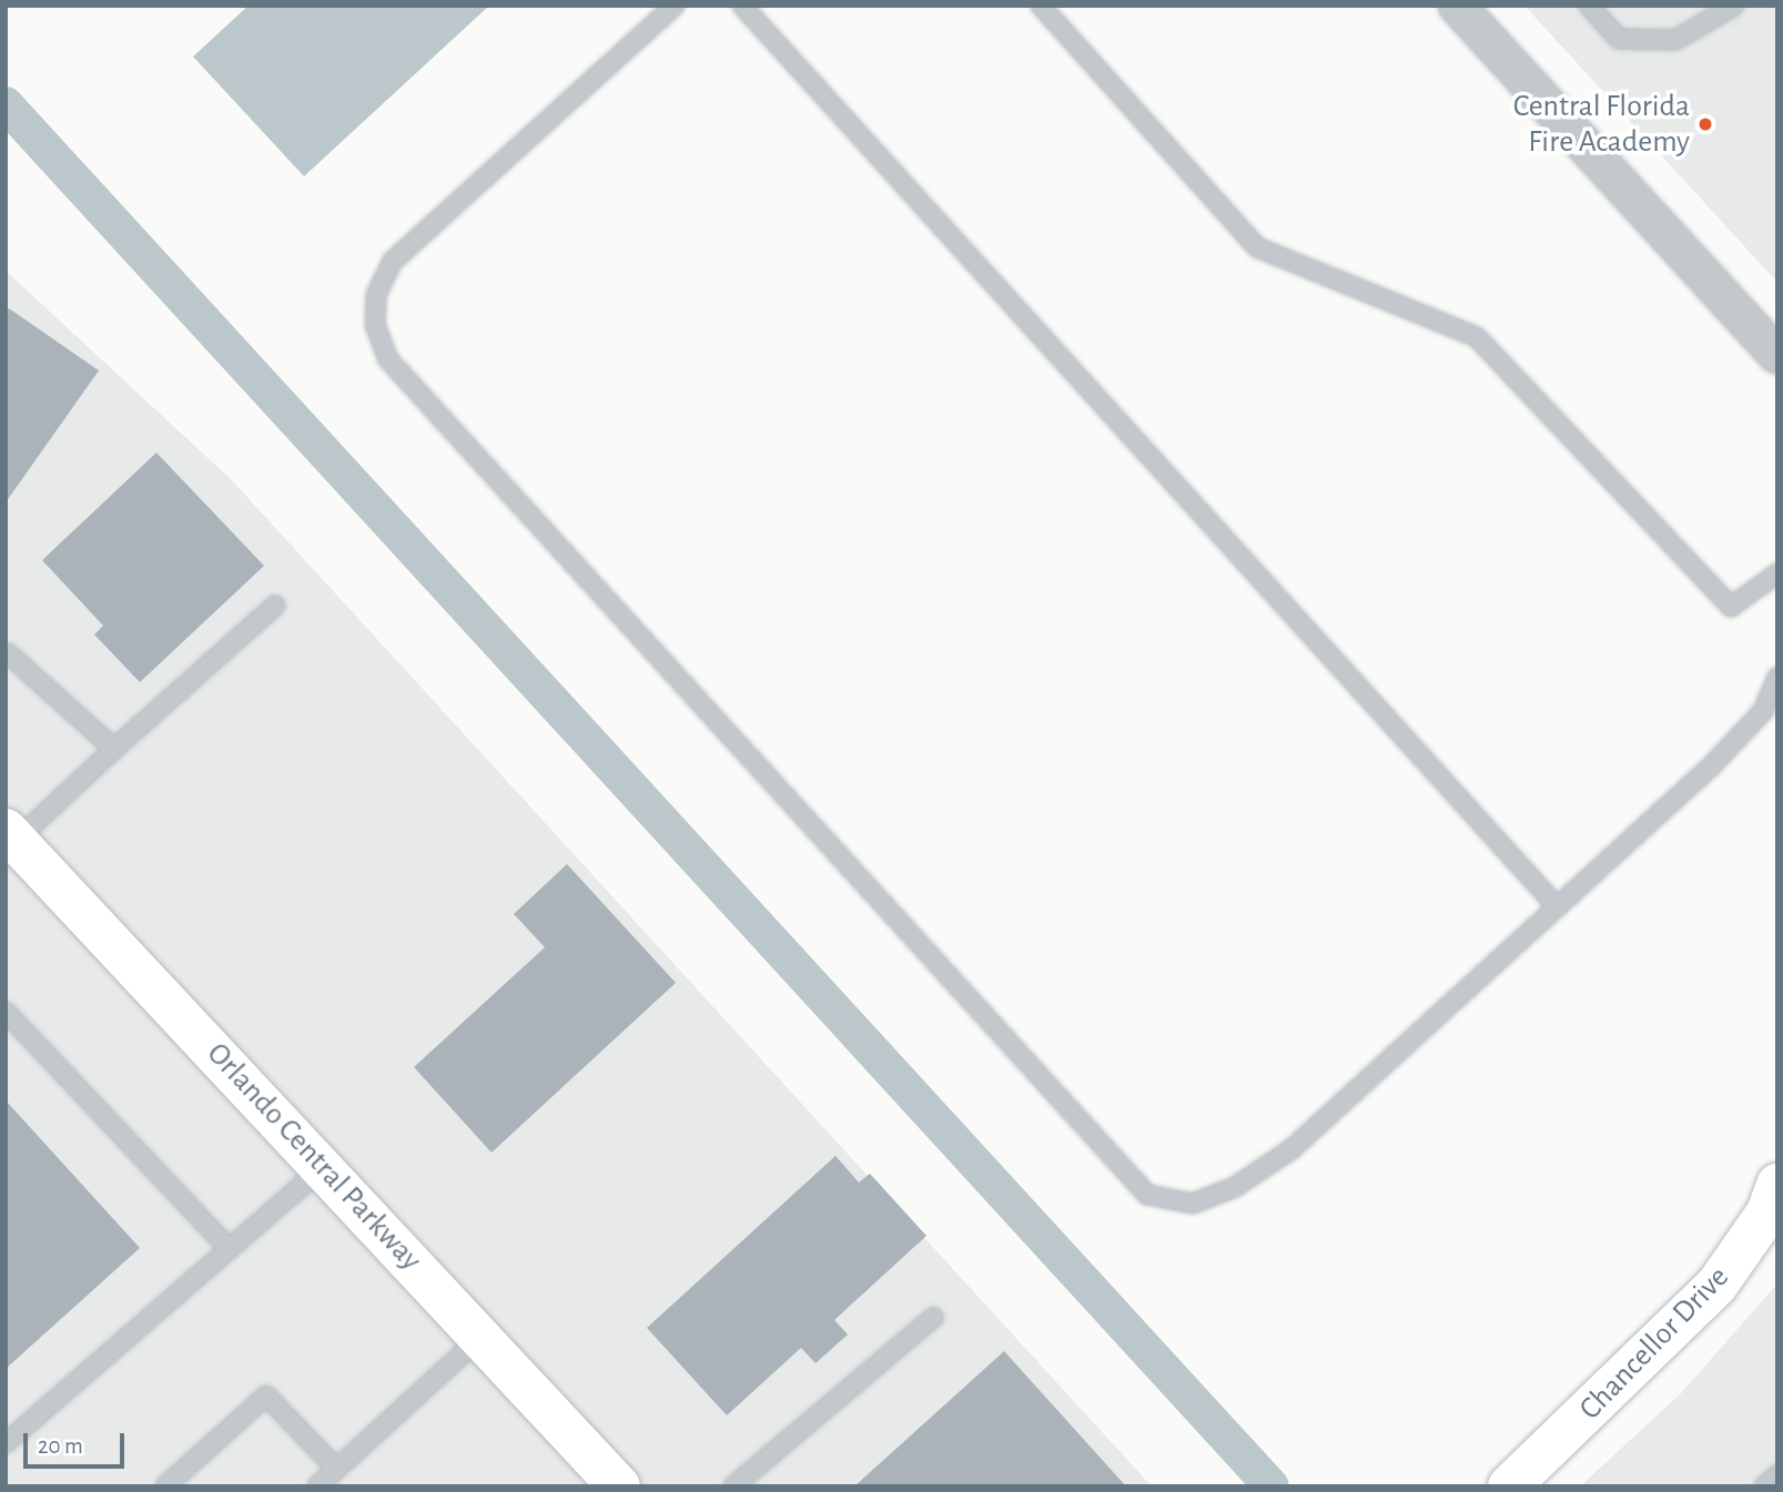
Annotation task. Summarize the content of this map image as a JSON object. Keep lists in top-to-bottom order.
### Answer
{
  "streets": {
    "street": ["Orlando Central Parkway", "Chancellor Drive"]
  },
  "places": ["Central Florida Fire Academy"],
  "scale_bar": "20 m"
}
